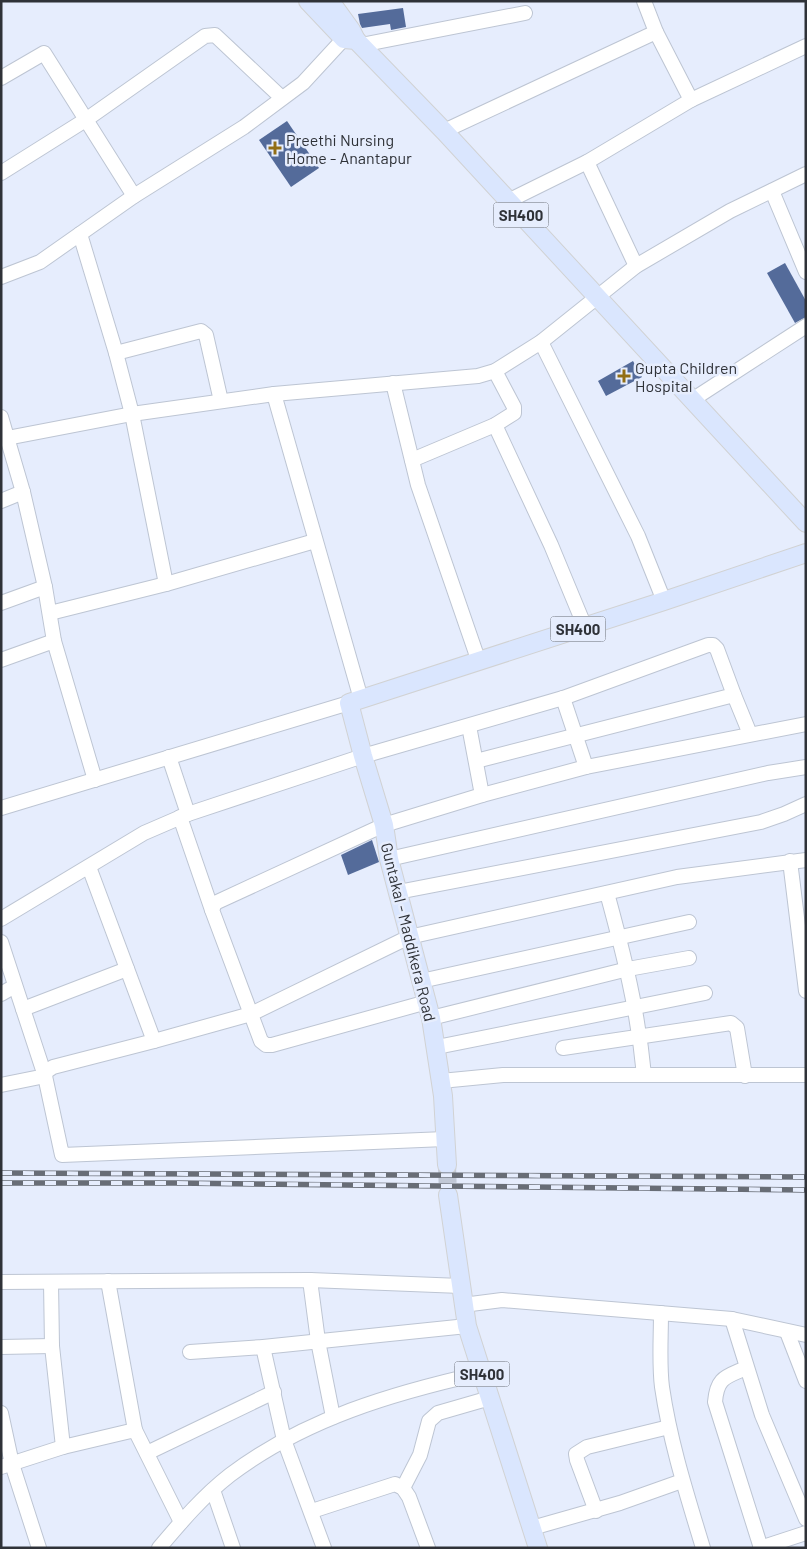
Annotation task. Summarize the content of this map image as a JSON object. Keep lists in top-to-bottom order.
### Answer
{
  "streets": {
    "main road": ["SH400", "Guntakal - Maddikera Road"]
  },
  "crossings": [
    ["SH400", "Guntakal - Maddikera Road"]
  ],
  "places": {
    "health": ["Preethi Nursing Home - Anantapur", "Gupta Children Hospital"]
  }
}
